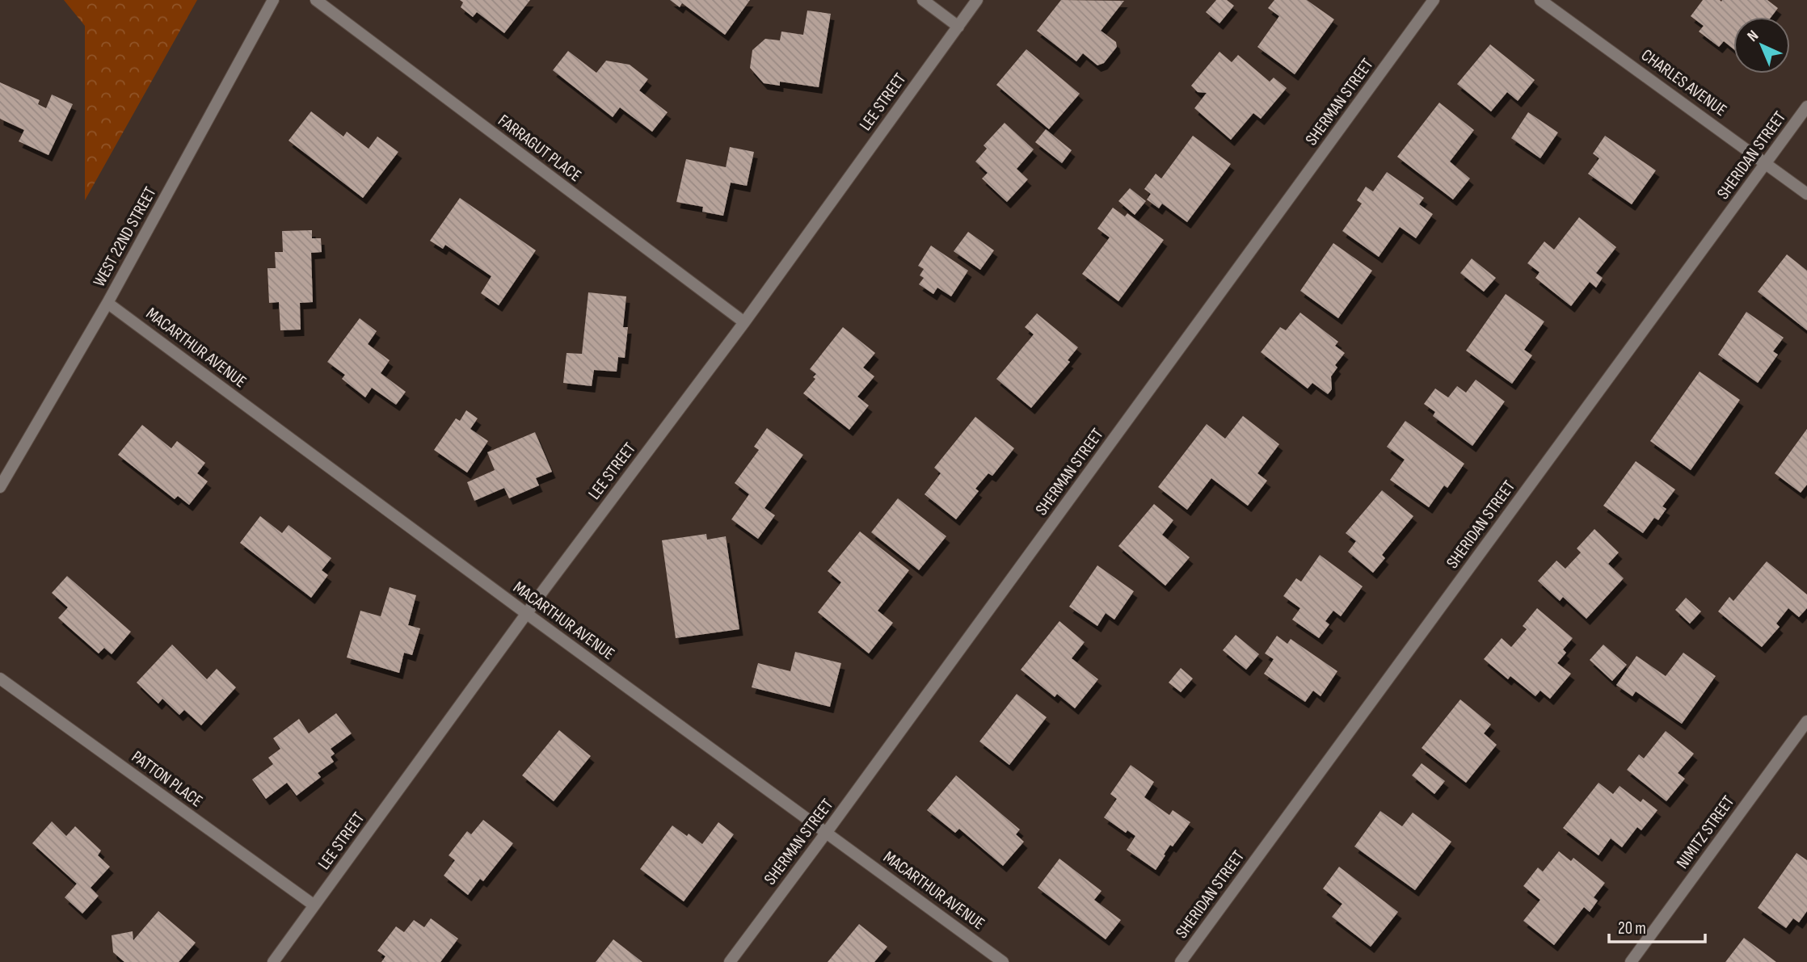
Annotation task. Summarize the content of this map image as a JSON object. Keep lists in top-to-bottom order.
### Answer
{
  "streets": {
    "street": [
      "CHARLES AVENUE",
      "LEE STREET",
      "SHERMAN STREET",
      "FARRAGUT PLACE",
      "SHERIDAN STREET",
      "WEST 22ND STREET",
      "MACARTHUR AVENUE",
      "PATTON PLACE",
      "NIMITZ STREET"
    ]
  },
  "crossings": [
    ["CHARLES AVENUE", "SHERIDAN STREET"],
    ["LEE STREET", "FARRAGUT PLACE"],
    ["LEE STREET", "MACARTHUR AVENUE"],
    ["LEE STREET", "PATTON PLACE"],
    ["SHERMAN STREET", "MACARTHUR AVENUE"],
    ["WEST 22ND STREET", "MACARTHUR AVENUE"]
  ],
  "scale_bar": "20 m",
  "north": "top left"
}
